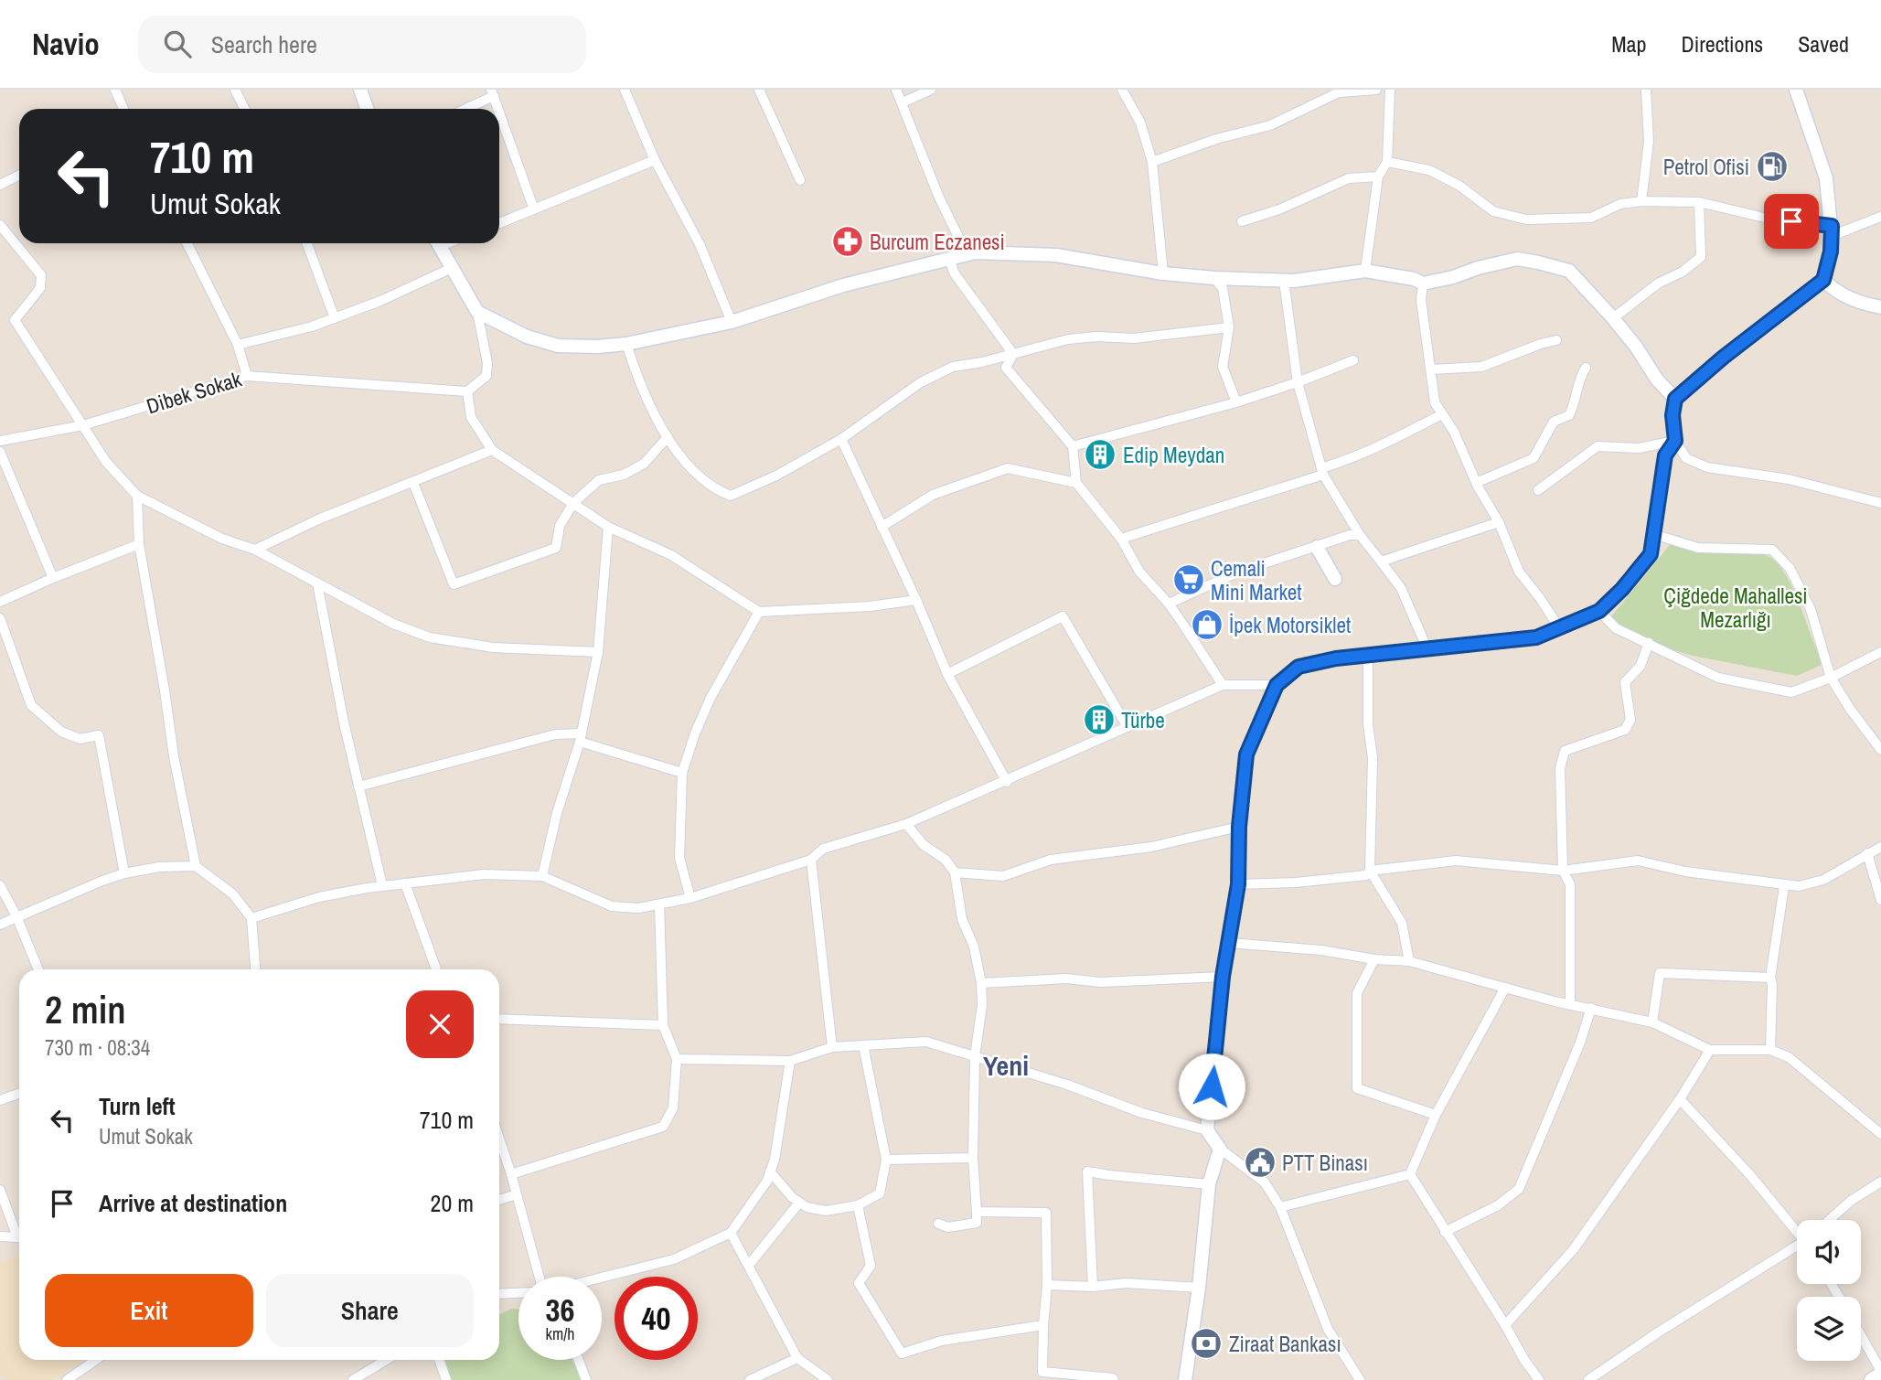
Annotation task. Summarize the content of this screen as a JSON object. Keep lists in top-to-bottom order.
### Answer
{
  "streets": {
    "street": ["Dibek Sokak"]
  },
  "districts": ["Yeni"],
  "parks": ["Çiğdede Mahallesi Mezarlığı"],
  "places": {
    "fuel station": ["Petrol Ofisi"],
    "pharmacy": ["Burcum Eczanesi"],
    "building": ["Edip Meydan", "Türbe"],
    "supermarket": ["Cemali Mini Market"],
    "shop": ["İpek Motorsiklet"],
    "public building": ["PTT Binası"],
    "bank": ["Ziraat Bankası"]
  },
  "page": {
    "header": "Navio",
    "search": "Search here",
    "nav": ["Map", "Directions", "Saved"],
    "turn": ["710 m", "Umut Sokak"],
    "heading": ["2 min", "730 m · 08:34"],
    "list": [
      {
        "name": "Turn left",
        "note": "Umut Sokak",
        "value": "710 m"
      },
      {
        "name": "Arrive at destination",
        "value": "20 m"
      }
    ],
    "buttons": ["Exit", "Share"],
    "speed": "36 km/h",
    "limit": "40"
  }
}
